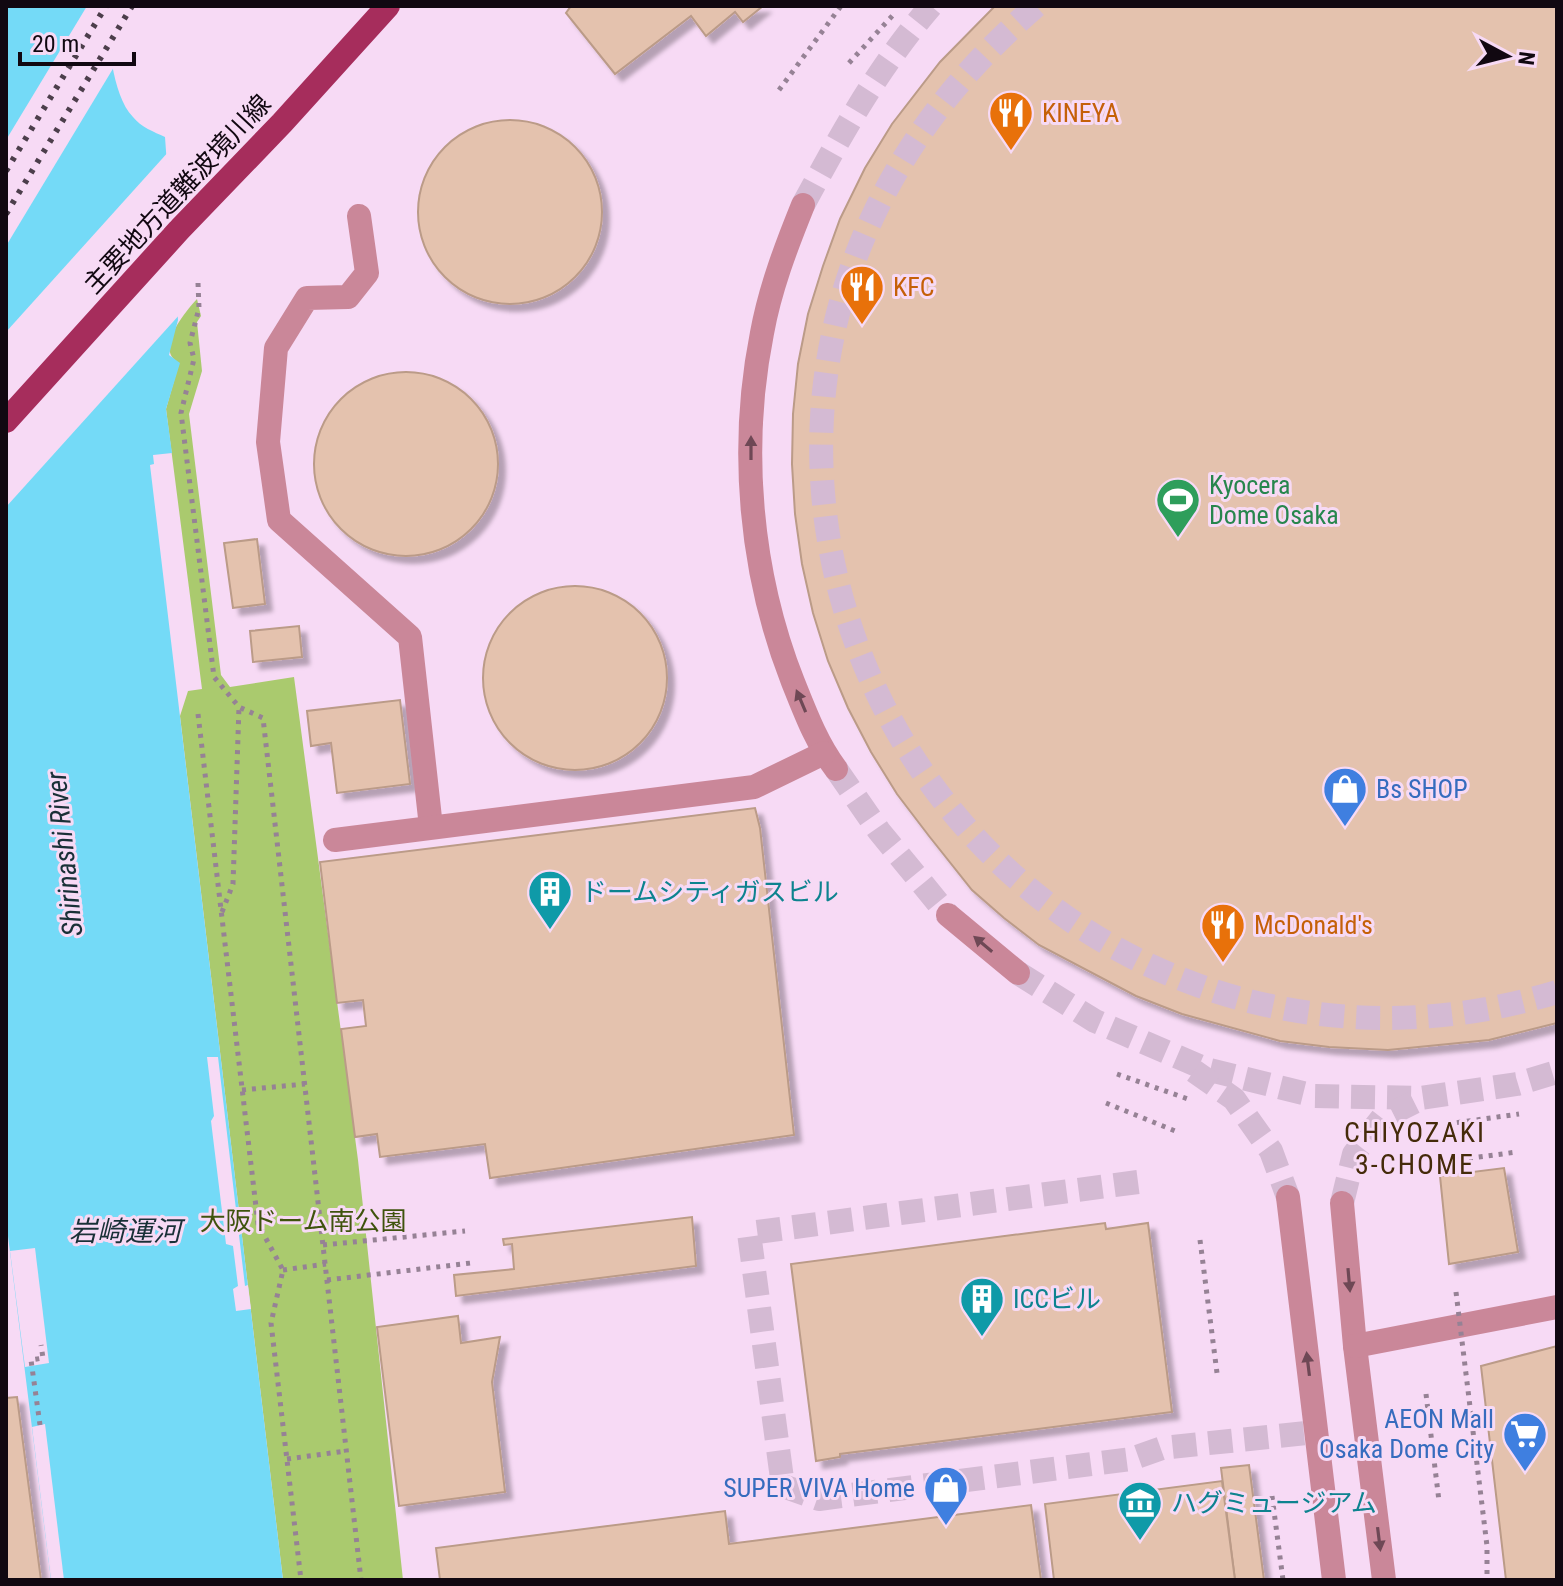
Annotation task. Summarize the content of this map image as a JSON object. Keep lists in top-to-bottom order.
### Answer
{
  "streets": {
    "main road": ["主要地方道難波境川線"]
  },
  "districts": ["CHIYOZAKI 3-CHOME"],
  "water": ["Shirinashi River", "岩崎運河"],
  "parks": ["大阪ドーム南公園"],
  "places": {
    "restaurant": ["KINEYA", "KFC", "McDonald's"],
    "sports": ["Kyocera Dome Osaka"],
    "shop": ["Bs SHOP", "SUPER VIVA Home"],
    "building": ["ドームシティガスビル", "ICCビル"],
    "supermarket": ["AEON Mall Osaka Dome City"],
    "museum": ["ハグミュージアム"]
  },
  "scale_bar": "20 m",
  "north": "right"
}
